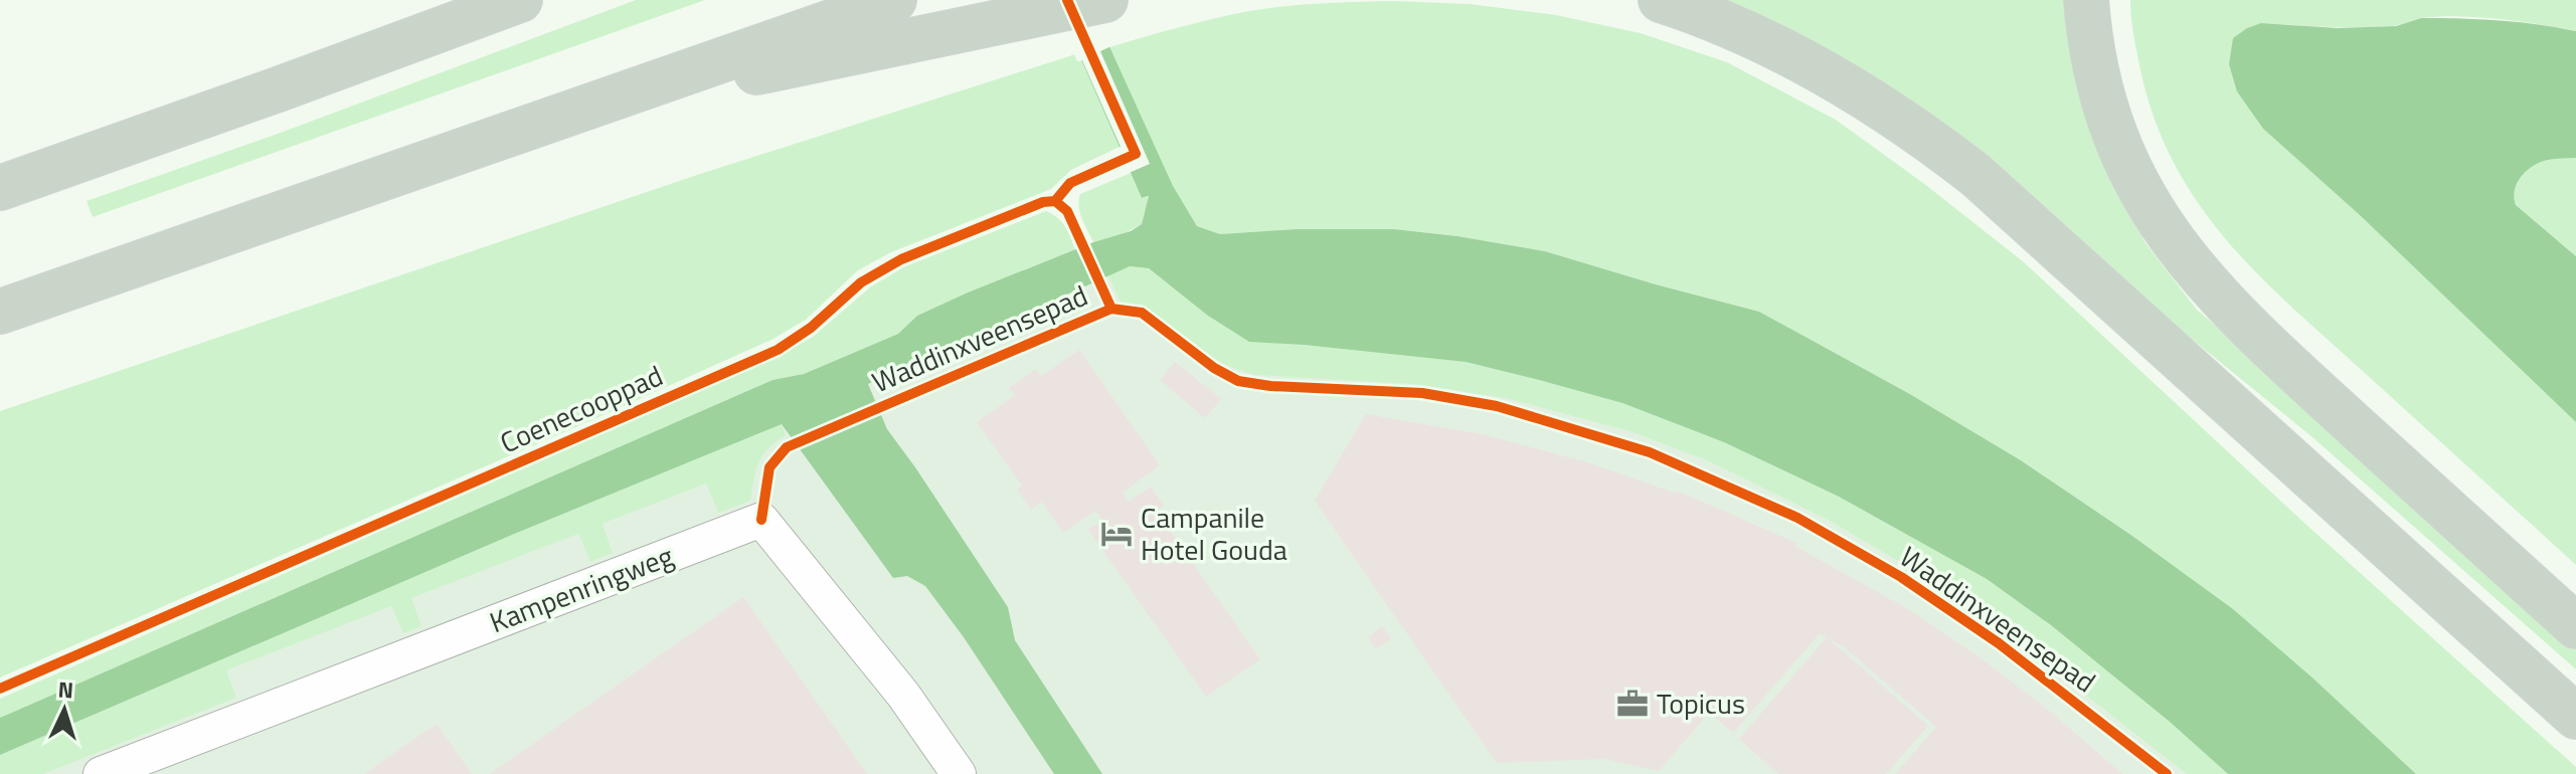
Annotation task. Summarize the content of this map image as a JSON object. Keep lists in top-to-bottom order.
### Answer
{
  "streets": {
    "street": ["Kampenringweg"],
    "cycle path": ["Waddinxveensepad", "Coenecooppad"]
  },
  "places": {
    "hotel": ["Campanile Hotel Gouda"],
    "office": ["Topicus"]
  },
  "north": "top"
}
